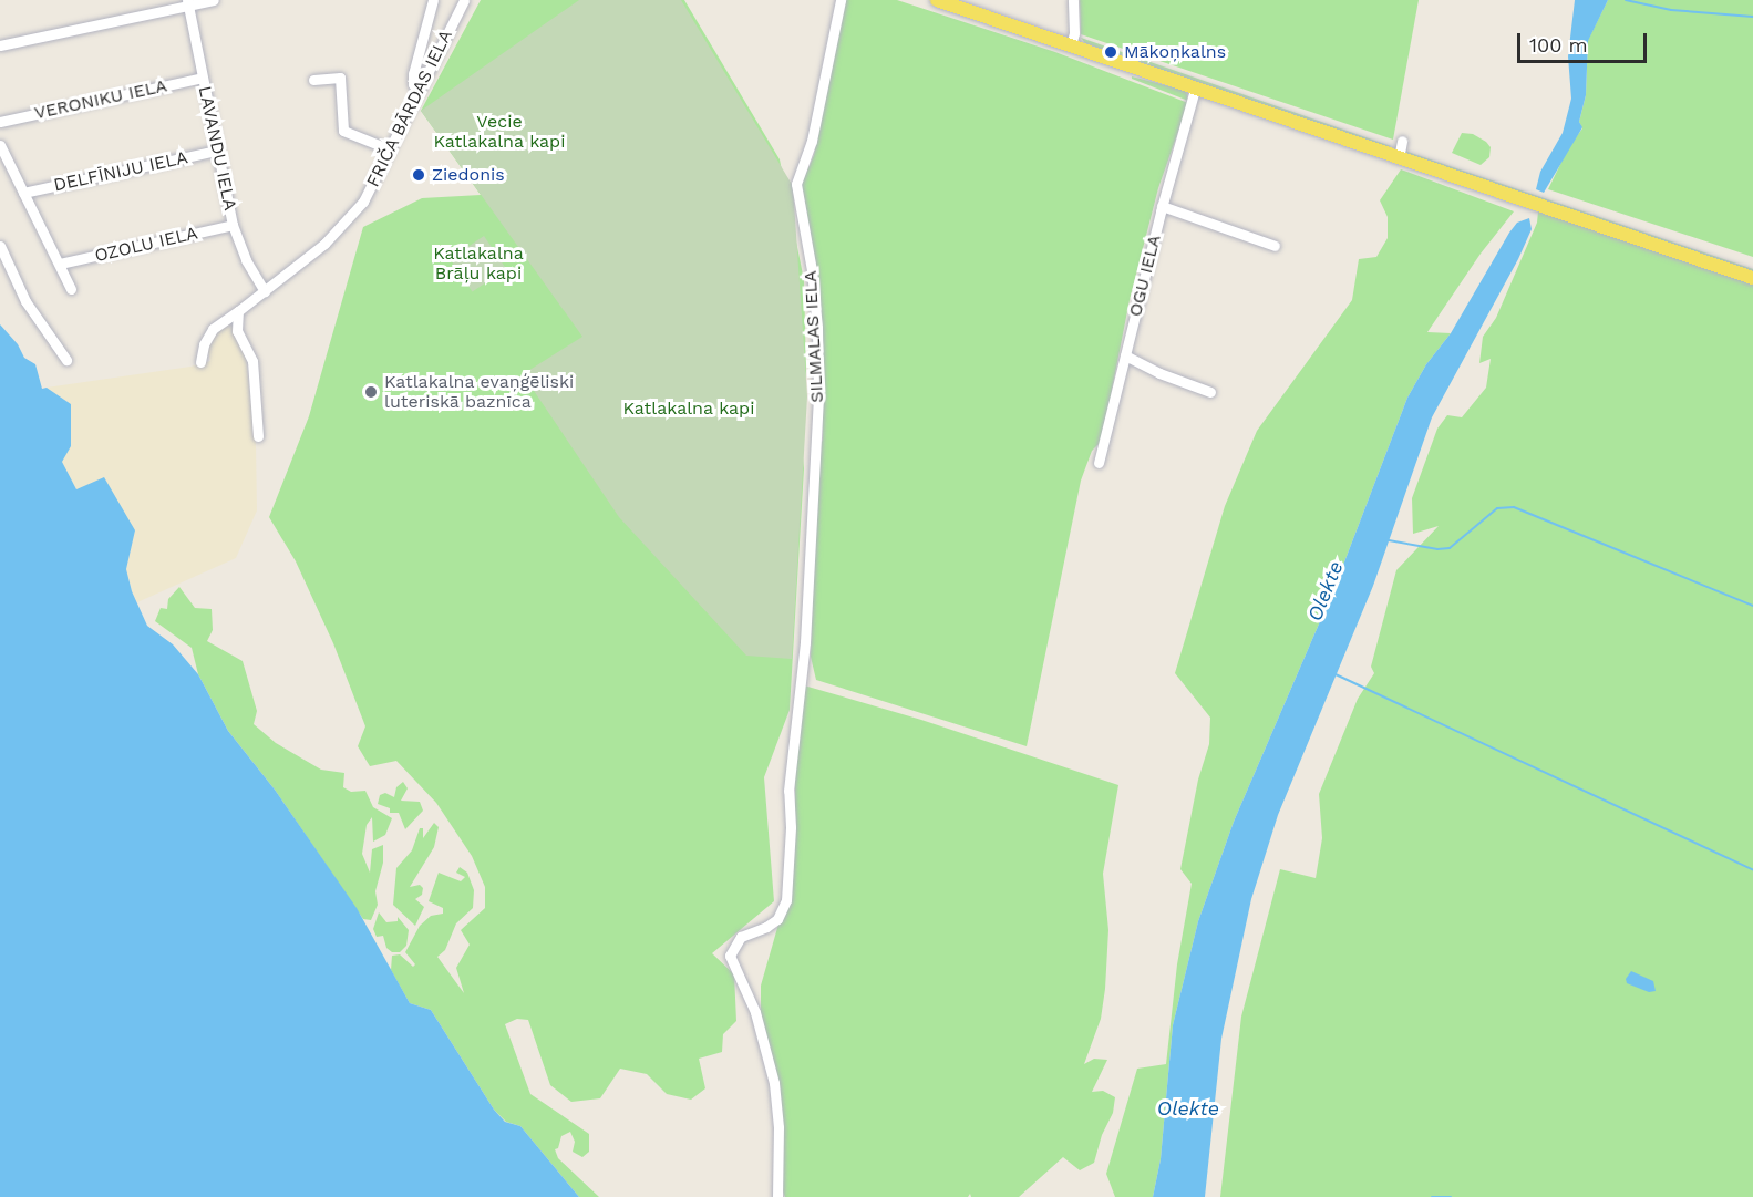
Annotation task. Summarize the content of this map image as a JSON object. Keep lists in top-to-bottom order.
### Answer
{
  "streets": {
    "street": [
      "VERONIKU IELA",
      "FRIČA BĀRDAS IELA",
      "LAVANDU IELA",
      "DELFĪNIJU IELA",
      "OZOLU IELA",
      "OGU IELA",
      "SILMALAS IELA"
    ]
  },
  "crossings": [
    ["VERONIKU IELA", "LAVANDU IELA"],
    ["FRIČA BĀRDAS IELA", "LAVANDU IELA"],
    ["LAVANDU IELA", "DELFĪNIJU IELA"],
    ["LAVANDU IELA", "OZOLU IELA"]
  ],
  "water": ["Olekte"],
  "parks": ["Vecie Katlakalna kapi", "Katlakalna Brāļu kapi", "Katlakalna kapi"],
  "places": ["Mākoņkalns", "Ziedonis", "Katlakalna evaņģēliski luteriskā baznīca"],
  "scale_bar": "100 m"
}
